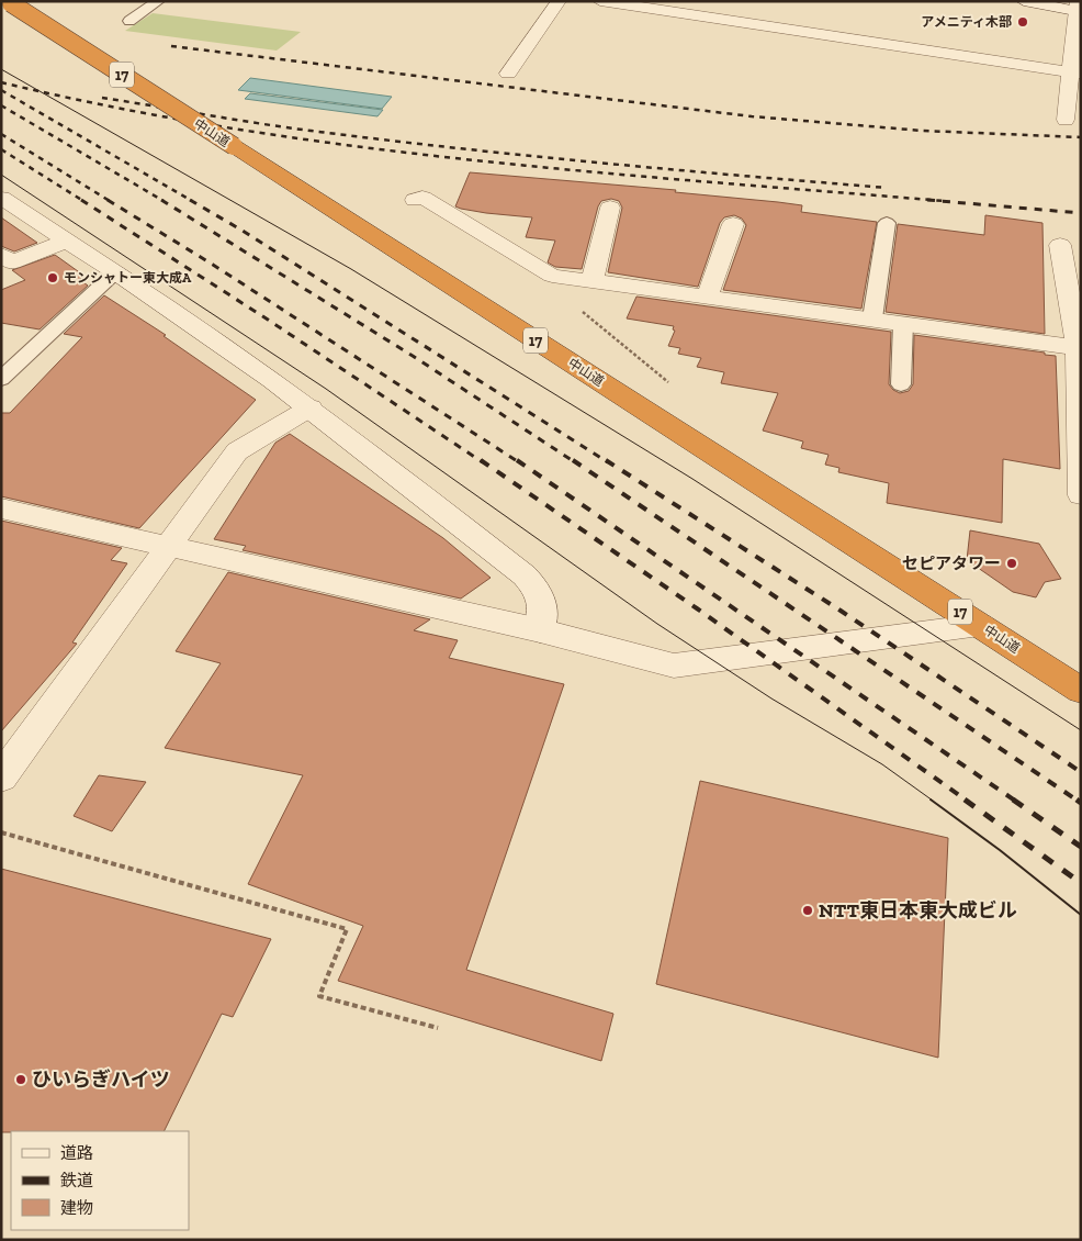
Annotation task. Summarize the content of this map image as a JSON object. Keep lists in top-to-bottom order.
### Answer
{
  "streets": {
    "highway": ["17", "中山道"]
  },
  "places": [
    "アメニティ木部",
    "モンシャトー東大成A",
    "セピアタワー",
    "NTT東日本東大成ビル",
    "ひいらぎハイツ"
  ],
  "legend": ["道路", "鉄道", "建物"]
}
